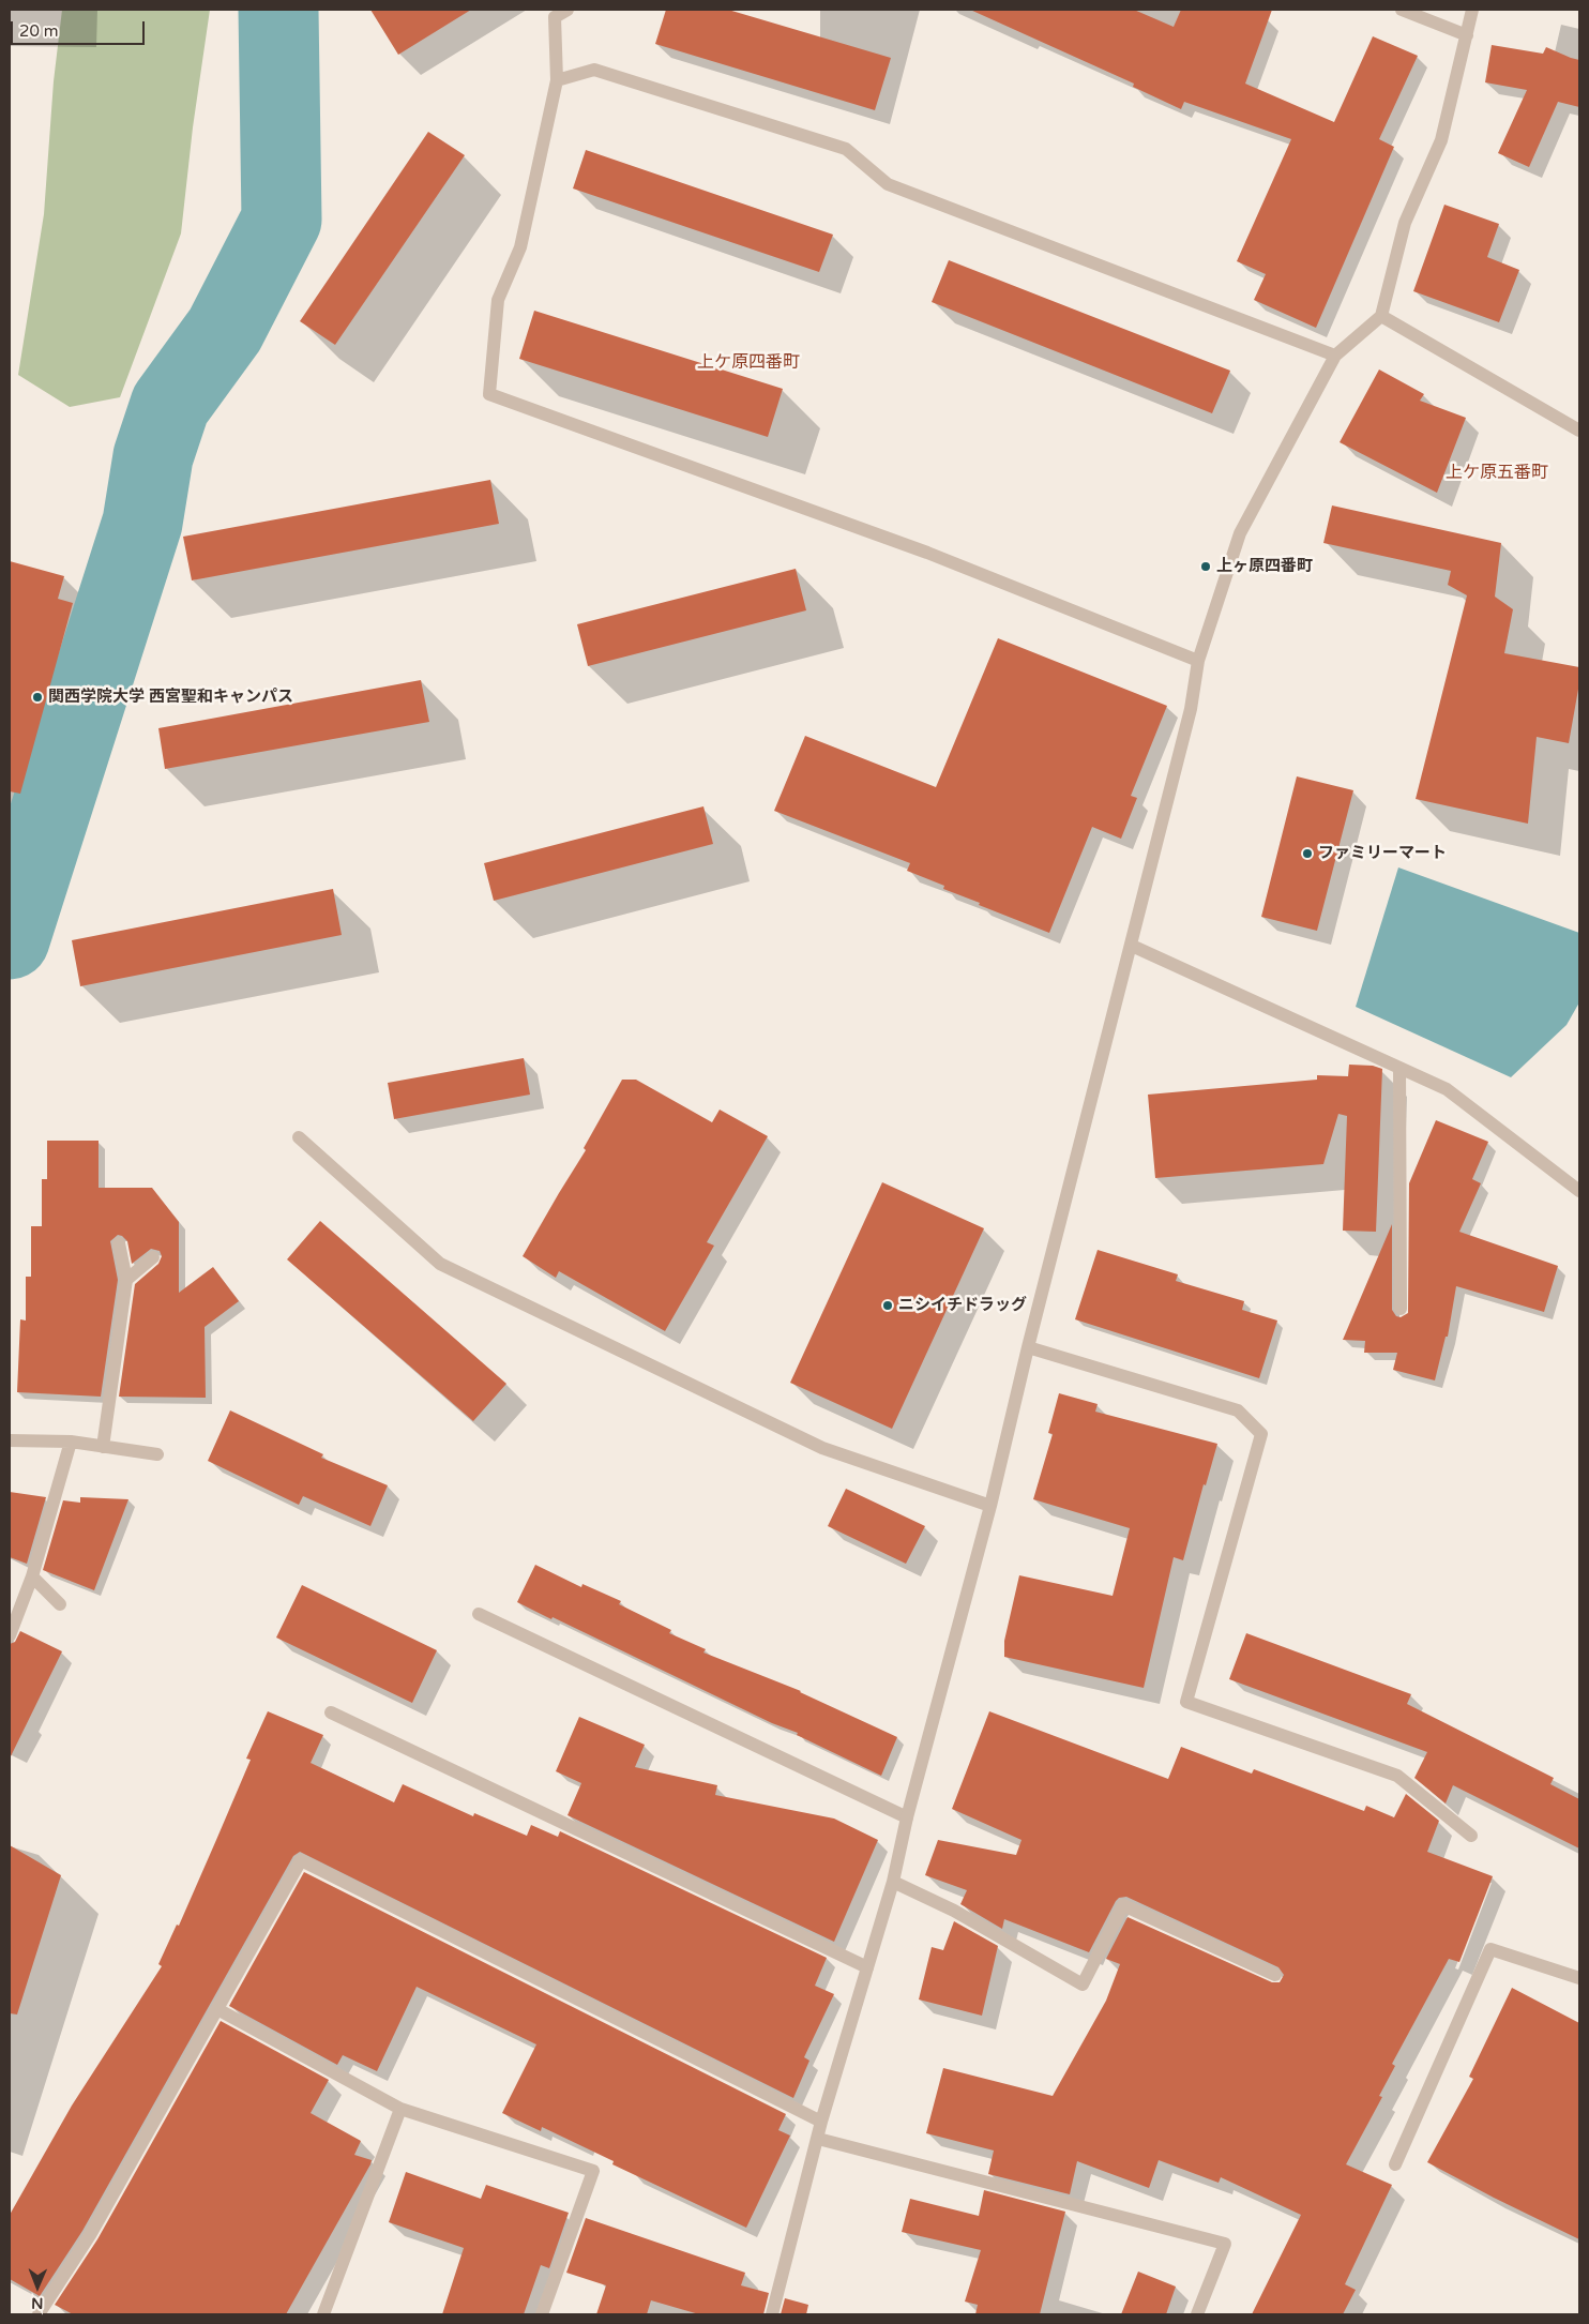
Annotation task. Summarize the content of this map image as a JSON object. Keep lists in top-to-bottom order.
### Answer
{
  "districts": ["上ケ原四番町", "上ケ原五番町"],
  "places": [
    "上ヶ原四番町",
    "関西学院大学 西宮聖和キャンパス",
    "ファミリーマート",
    "ニシイチドラッグ"
  ],
  "scale_bar": "20 m",
  "north": "bottom"
}
